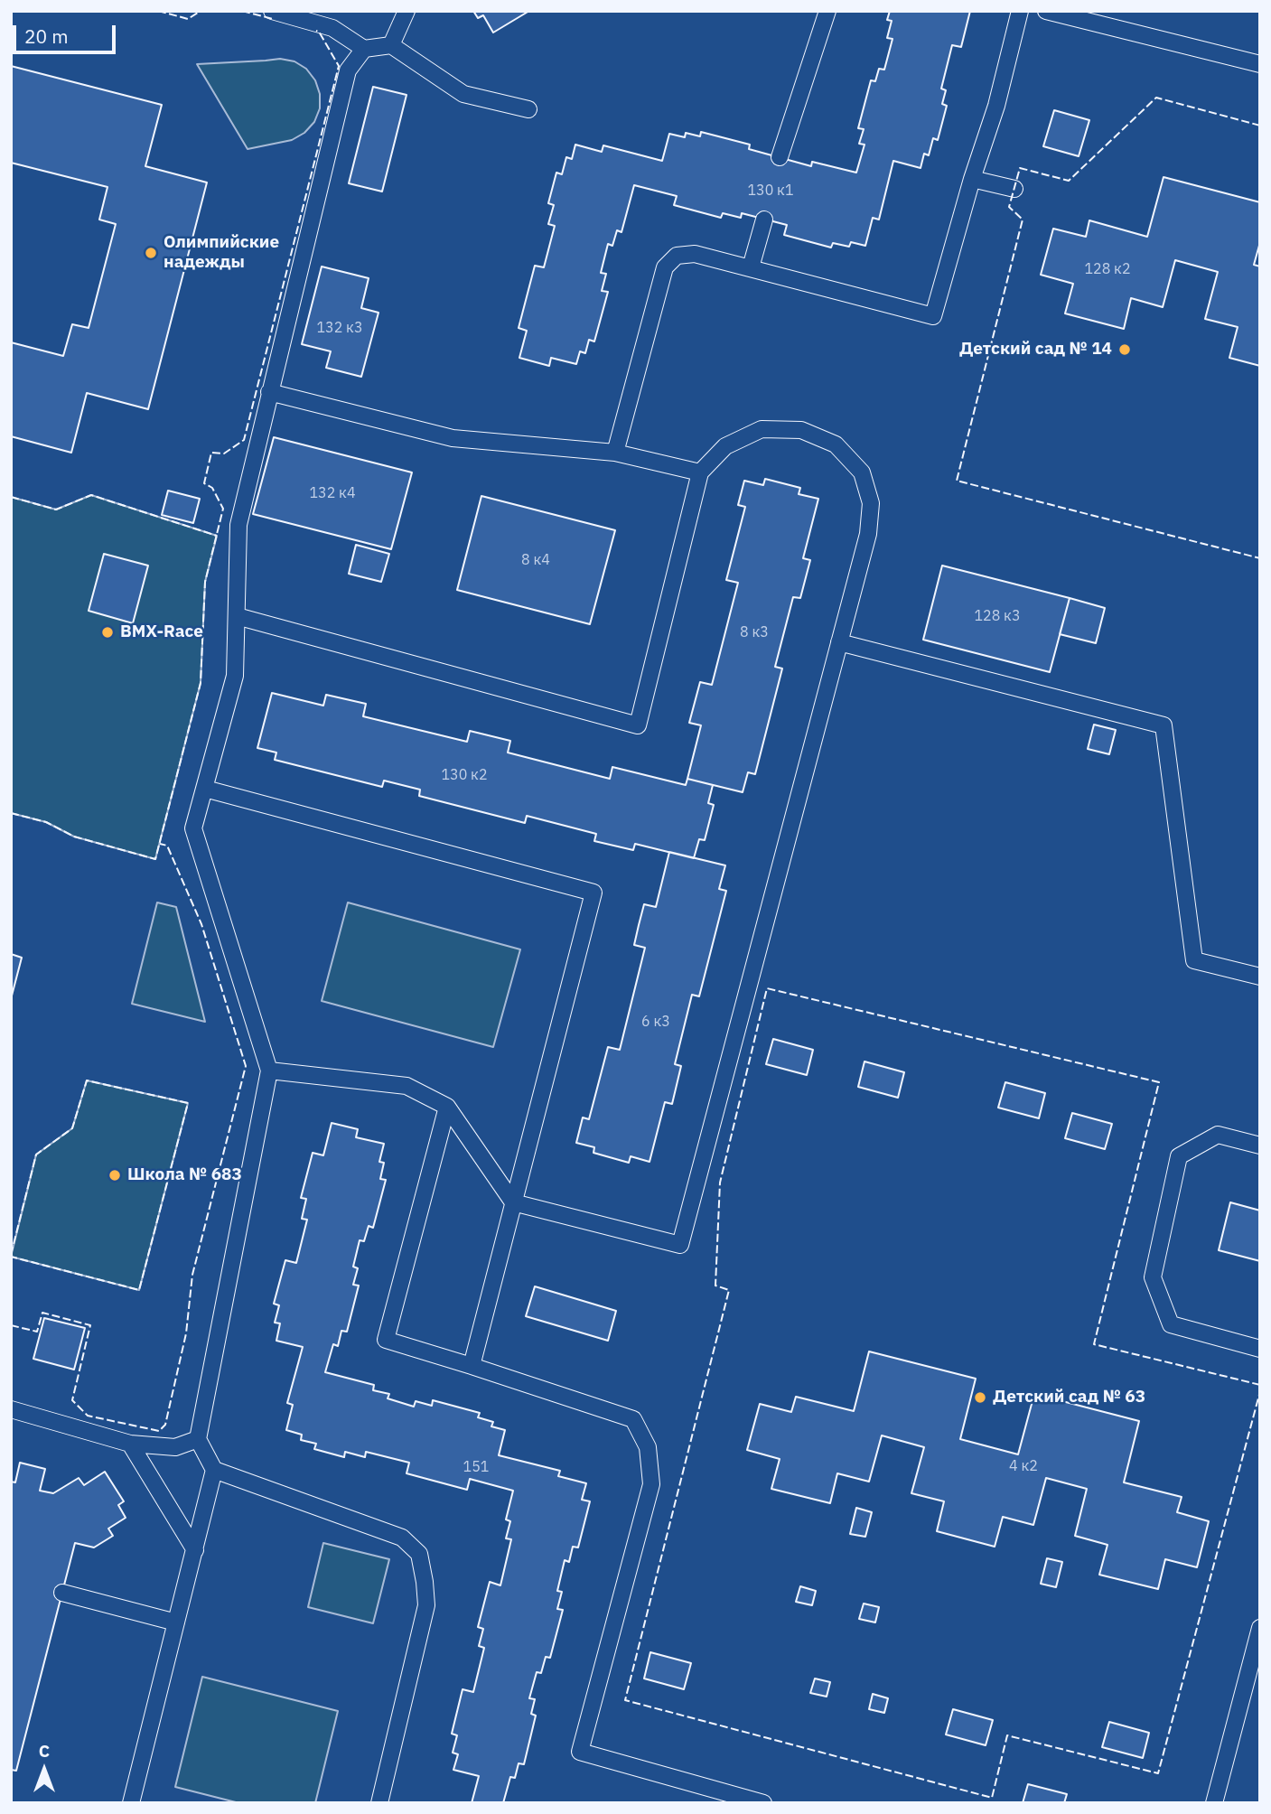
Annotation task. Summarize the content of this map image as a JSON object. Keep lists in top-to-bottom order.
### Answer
{
  "places": [
    "Олимпийские надежды",
    "Детский сад № 14",
    "BMX-Race",
    "Школа № 683",
    "Детский сад № 63"
  ],
  "house_numbers": [
    "130 к1",
    "128 к2",
    "132 к3",
    "132 к4",
    "8 к4",
    "128 к3",
    "8 к3",
    "130 к2",
    "6 к3",
    "4 к2",
    "151"
  ],
  "scale_bar": "20 m",
  "north": "top"
}
